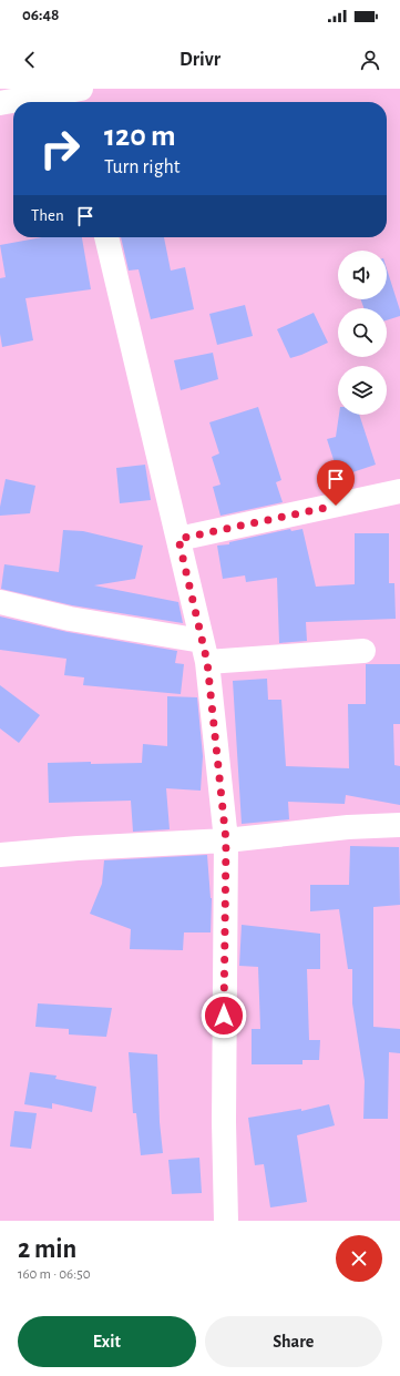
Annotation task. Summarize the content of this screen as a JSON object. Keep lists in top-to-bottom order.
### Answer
{
  "page": {
    "status": "06:48",
    "header": "Drivr",
    "turn": ["120 m", "Turn right"],
    "then": "Then",
    "heading": ["2 min", "160 m · 06:50"],
    "buttons": ["Exit", "Share"]
  }
}
